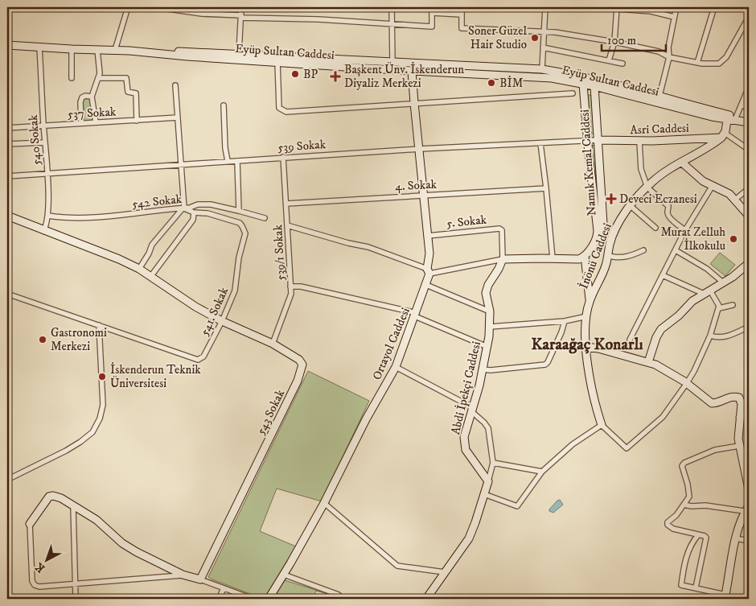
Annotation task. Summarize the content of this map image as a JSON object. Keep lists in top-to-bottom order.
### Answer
{
  "streets": {
    "street": [
      "Eyüp Sultan Caddesi",
      "537 Sokak",
      "Asri Caddesi",
      "540 Sokak",
      "539 Sokak",
      "Namık Kemal Caddesi",
      "4. Sokak",
      "542 Sokak",
      "5. Sokak",
      "539/1 Sokak",
      "İnönü Caddesi",
      "541. Sokak",
      "Ortayol Caddesi",
      "Abdi İpekçi Caddesi",
      "543 Sokak"
    ]
  },
  "crossings": [
    ["Eyüp Sultan Caddesi", "540 Sokak"],
    ["Eyüp Sultan Caddesi", "Namık Kemal Caddesi"],
    ["Eyüp Sultan Caddesi", "Ortayol Caddesi"],
    ["537 Sokak", "540 Sokak"],
    ["Asri Caddesi", "539 Sokak"],
    ["Asri Caddesi", "Namık Kemal Caddesi"],
    ["Asri Caddesi", "İnönü Caddesi"],
    ["540 Sokak", "539 Sokak"],
    ["540 Sokak", "542 Sokak"],
    ["540 Sokak", "543 Sokak"],
    ["539 Sokak", "Namık Kemal Caddesi"],
    ["539 Sokak", "539/1 Sokak"],
    ["539 Sokak", "Ortayol Caddesi"],
    ["4. Sokak", "539/1 Sokak"],
    ["4. Sokak", "Ortayol Caddesi"],
    ["542 Sokak", "541. Sokak"],
    ["5. Sokak", "Ortayol Caddesi"],
    ["5. Sokak", "Abdi İpekçi Caddesi"],
    ["539/1 Sokak", "543 Sokak"],
    ["541. Sokak", "543 Sokak"]
  ],
  "districts": ["Karaağaç Konarlı"],
  "places": {
    "other": [
      "Soner Güzel Hair Studio",
      "BP",
      "BİM",
      "Murat Zelluh İlkokulu",
      "Gastronomi Merkezi",
      "İskenderun Teknik Üniversitesi"
    ],
    "health": ["Başkent Ünv. İskenderun Diyaliz Merkezi", "Deveci Eczanesi"]
  },
  "scale_bar": "100 m",
  "north": "bottom left"
}
